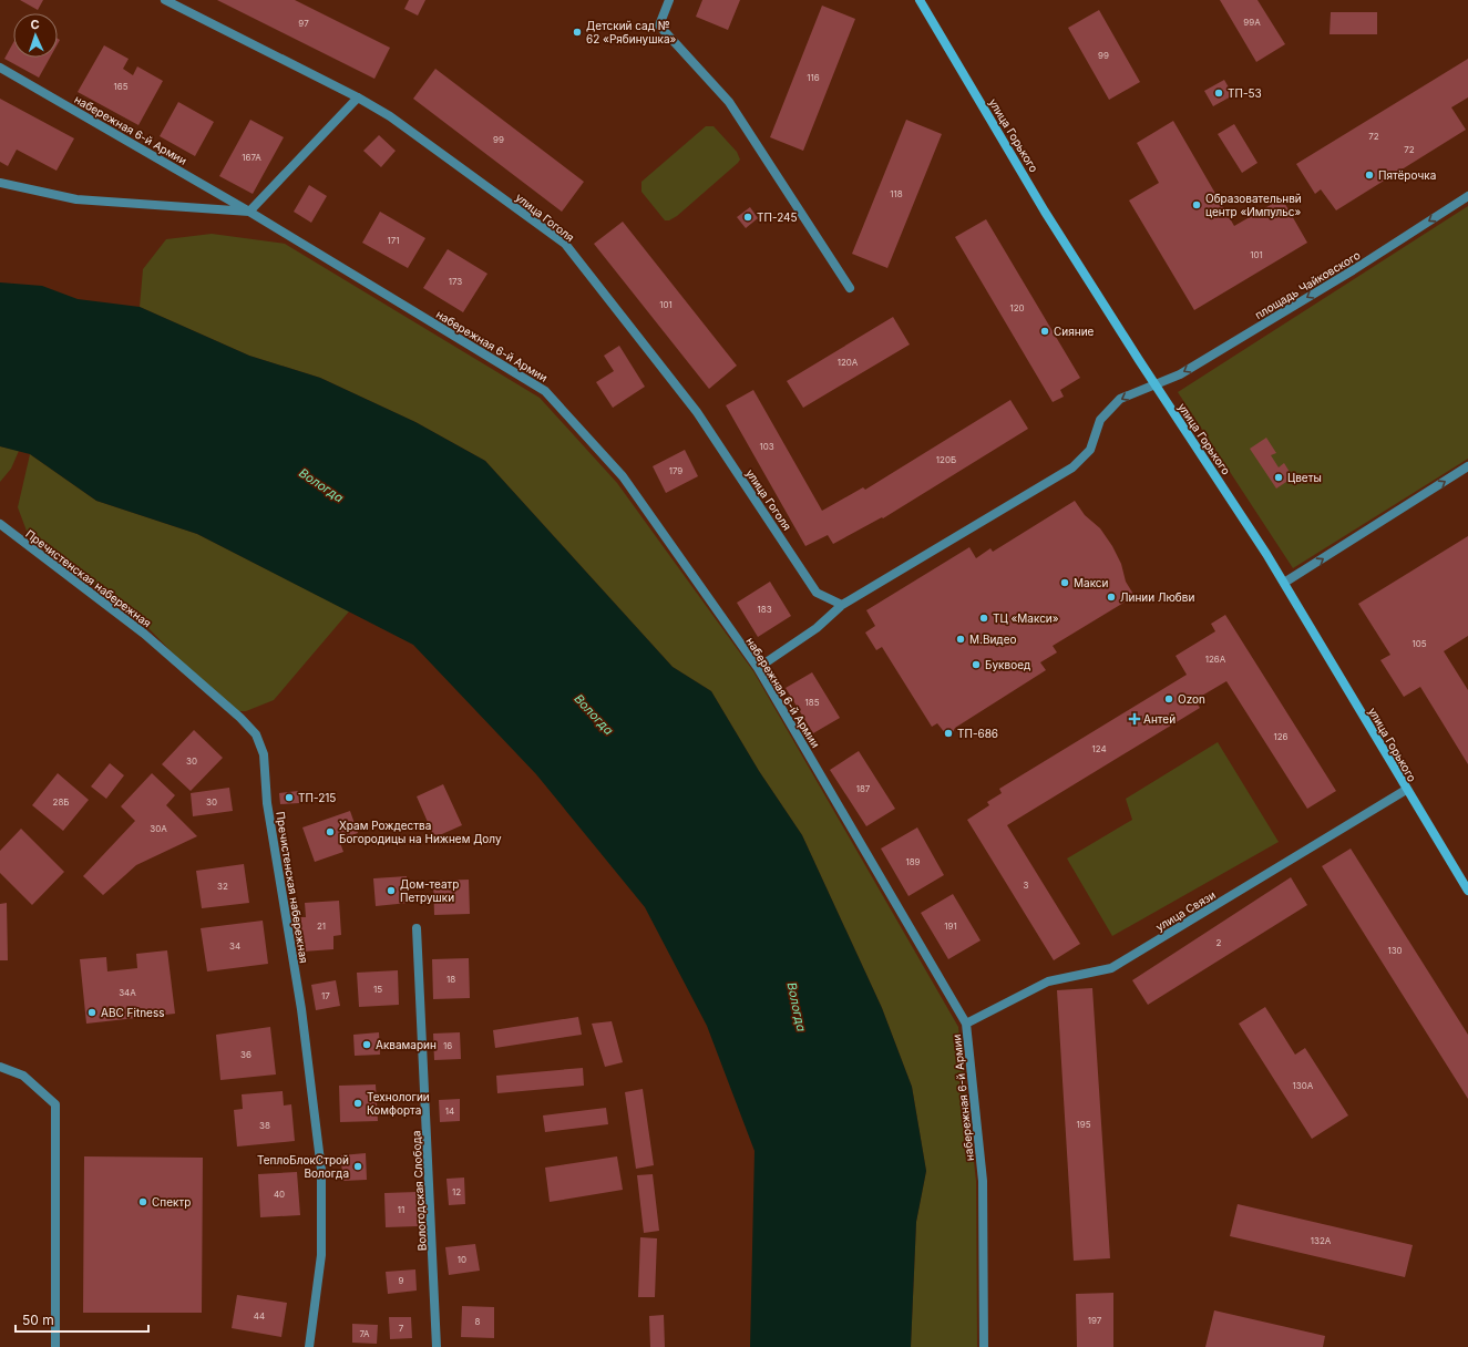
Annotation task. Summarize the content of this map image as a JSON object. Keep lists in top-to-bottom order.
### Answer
{
  "streets": {
    "street": [
      "набережная 6-й Армии",
      "улица Горького",
      "улица Гоголя",
      "площадь Чайковского",
      "Пречистенская набережная",
      "улица Связи",
      "Вологодская Слобода"
    ]
  },
  "crossings": [
    ["набережная 6-й Армии", "улица Связи"],
    ["улица Горького", "площадь Чайковского"],
    ["улица Горького", "улица Связи"],
    ["улица Гоголя", "площадь Чайковского"]
  ],
  "one_way": ["площадь Чайковского"],
  "water": ["Вологда"],
  "places": {
    "other": [
      "Детский сад № 62 «Рябинушка»",
      "ТП-53",
      "Пятёрочка",
      "Образовательнвй центр «Импульс»",
      "ТП-245",
      "Сияние",
      "Цветы",
      "Макси",
      "Линии Любви",
      "ТЦ «Макси»",
      "М.Видео",
      "Буквоед",
      "Ozon",
      "ТП-686",
      "ТП-215",
      "Храм Рождества Богородицы на Нижнем Долу",
      "Дом-театр Петрушки",
      "ABC Fitness",
      "Аквамарин",
      "Технологии Комфорта",
      "ТеплоБлокСтрой Вологда",
      "Спектр"
    ],
    "health": ["Антей"]
  },
  "house_numbers": [
    "99А",
    "97",
    "99",
    "116",
    "165",
    "72",
    "99",
    "72",
    "167А",
    "118",
    "171",
    "101",
    "173",
    "101",
    "120",
    "120А",
    "103",
    "120Б",
    "179",
    "183",
    "105",
    "126А",
    "185",
    "126",
    "124",
    "30",
    "187",
    "28Б",
    "30",
    "30А",
    "189",
    "3",
    "32",
    "21",
    "191",
    "2",
    "34",
    "130",
    "18",
    "15",
    "34А",
    "17",
    "16",
    "36",
    "130А",
    "14",
    "195",
    "38",
    "12",
    "40",
    "11",
    "132А",
    "10",
    "9",
    "44",
    "197",
    "8",
    "7",
    "7А"
  ],
  "scale_bar": "50 m",
  "north": "top"
}
